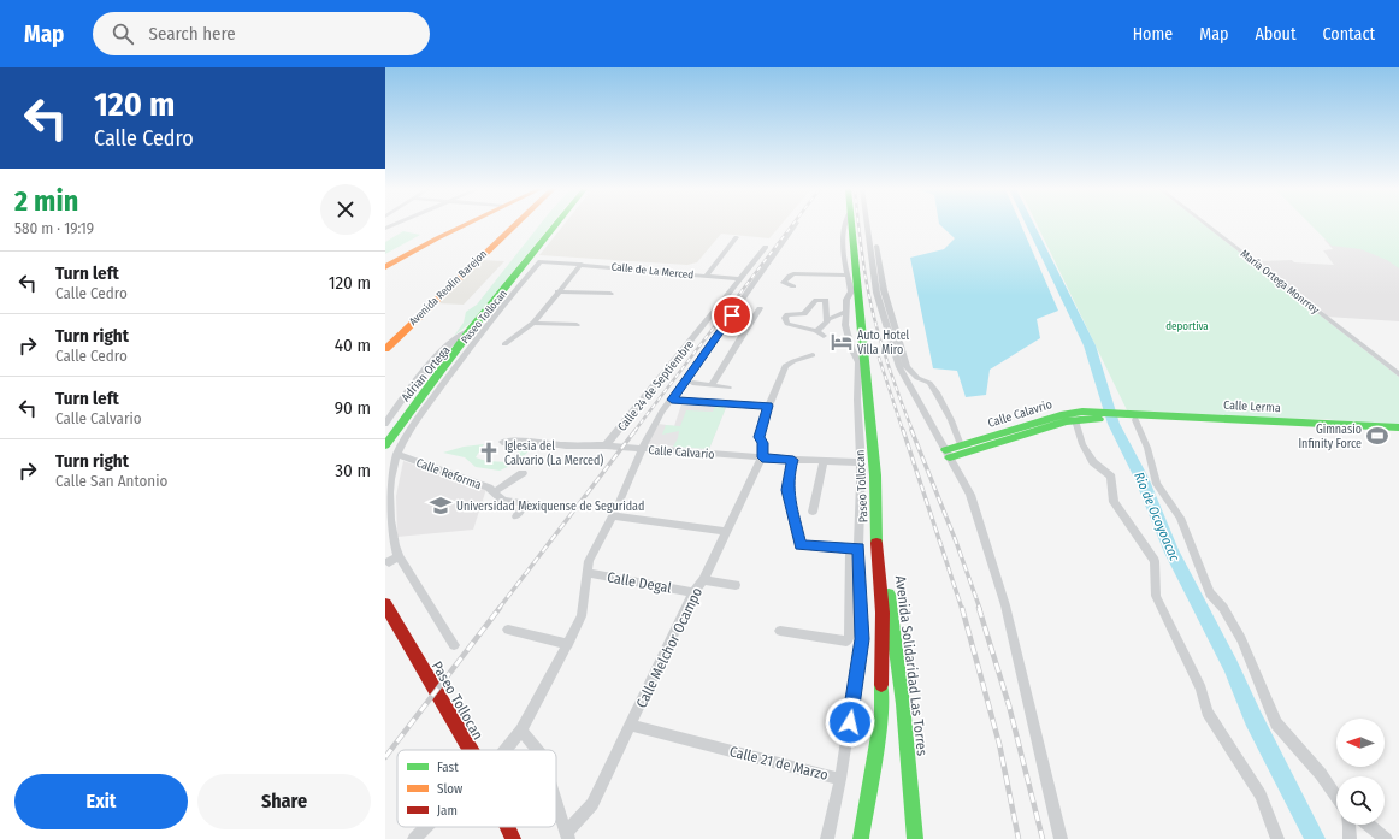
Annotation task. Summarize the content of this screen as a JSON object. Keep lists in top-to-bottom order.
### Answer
{
  "streets": {
    "main road": [
      "Avenida Reolin Barejon",
      "Paseo Tollocan",
      "Calle Lerma",
      "Calle Calavrio",
      "Avenida Solidaridad Las Torres"
    ],
    "street": [
      "Calle de La Merced",
      "María Ortega Monrroy",
      "Adrian Ortega",
      "Calle 24 de Septiembre",
      "Calle Calvario",
      "Calle Reforma",
      "Calle Degal",
      "Calle Melchor Ocampo",
      "Calle 21 de Marzo"
    ]
  },
  "crossings": [
    ["Calle de La Merced", "Calle 24 de Septiembre"],
    ["Calle de La Merced", "Calle Reforma"],
    ["Paseo Tollocan", "Adrian Ortega"],
    ["Paseo Tollocan", "Avenida Solidaridad Las Torres"],
    ["Calle 24 de Septiembre", "Calle Calvario"],
    ["Calle Lerma", "Calle Calavrio"],
    ["Calle Calvario", "Calle Melchor Ocampo"],
    ["Calle Degal", "Calle Melchor Ocampo"],
    ["Calle Melchor Ocampo", "Calle 21 de Marzo"]
  ],
  "water": ["Rio de Ocoyoacac"],
  "parks": ["deportiva"],
  "places": {
    "hotel": ["Auto Hotel Villa Miro"],
    "sports": ["Gimnasio Infinity Force"],
    "church": ["Iglesia del Calvario (La Merced)"],
    "school or university": ["Universidad Mexiquense de Seguridad"]
  },
  "legend": ["Fast", "Slow", "Jam"],
  "north": "left",
  "page": {
    "header": "Map",
    "search": "Search here",
    "nav": [
      "Home",
      "Map",
      "About",
      "Contact"
    ],
    "turn": ["120 m", "Calle Cedro"],
    "heading": ["2 min", "580 m · 19:19"],
    "list": [
      {
        "name": "Turn left",
        "note": "Calle Cedro",
        "value": "120 m"
      },
      {
        "name": "Turn right",
        "note": "Calle Cedro",
        "value": "40 m"
      },
      {
        "name": "Turn left",
        "note": "Calle Calvario",
        "value": "90 m"
      },
      {
        "name": "Turn right",
        "note": "Calle San Antonio",
        "value": "30 m"
      }
    ],
    "buttons": ["Exit", "Share"]
  }
}
